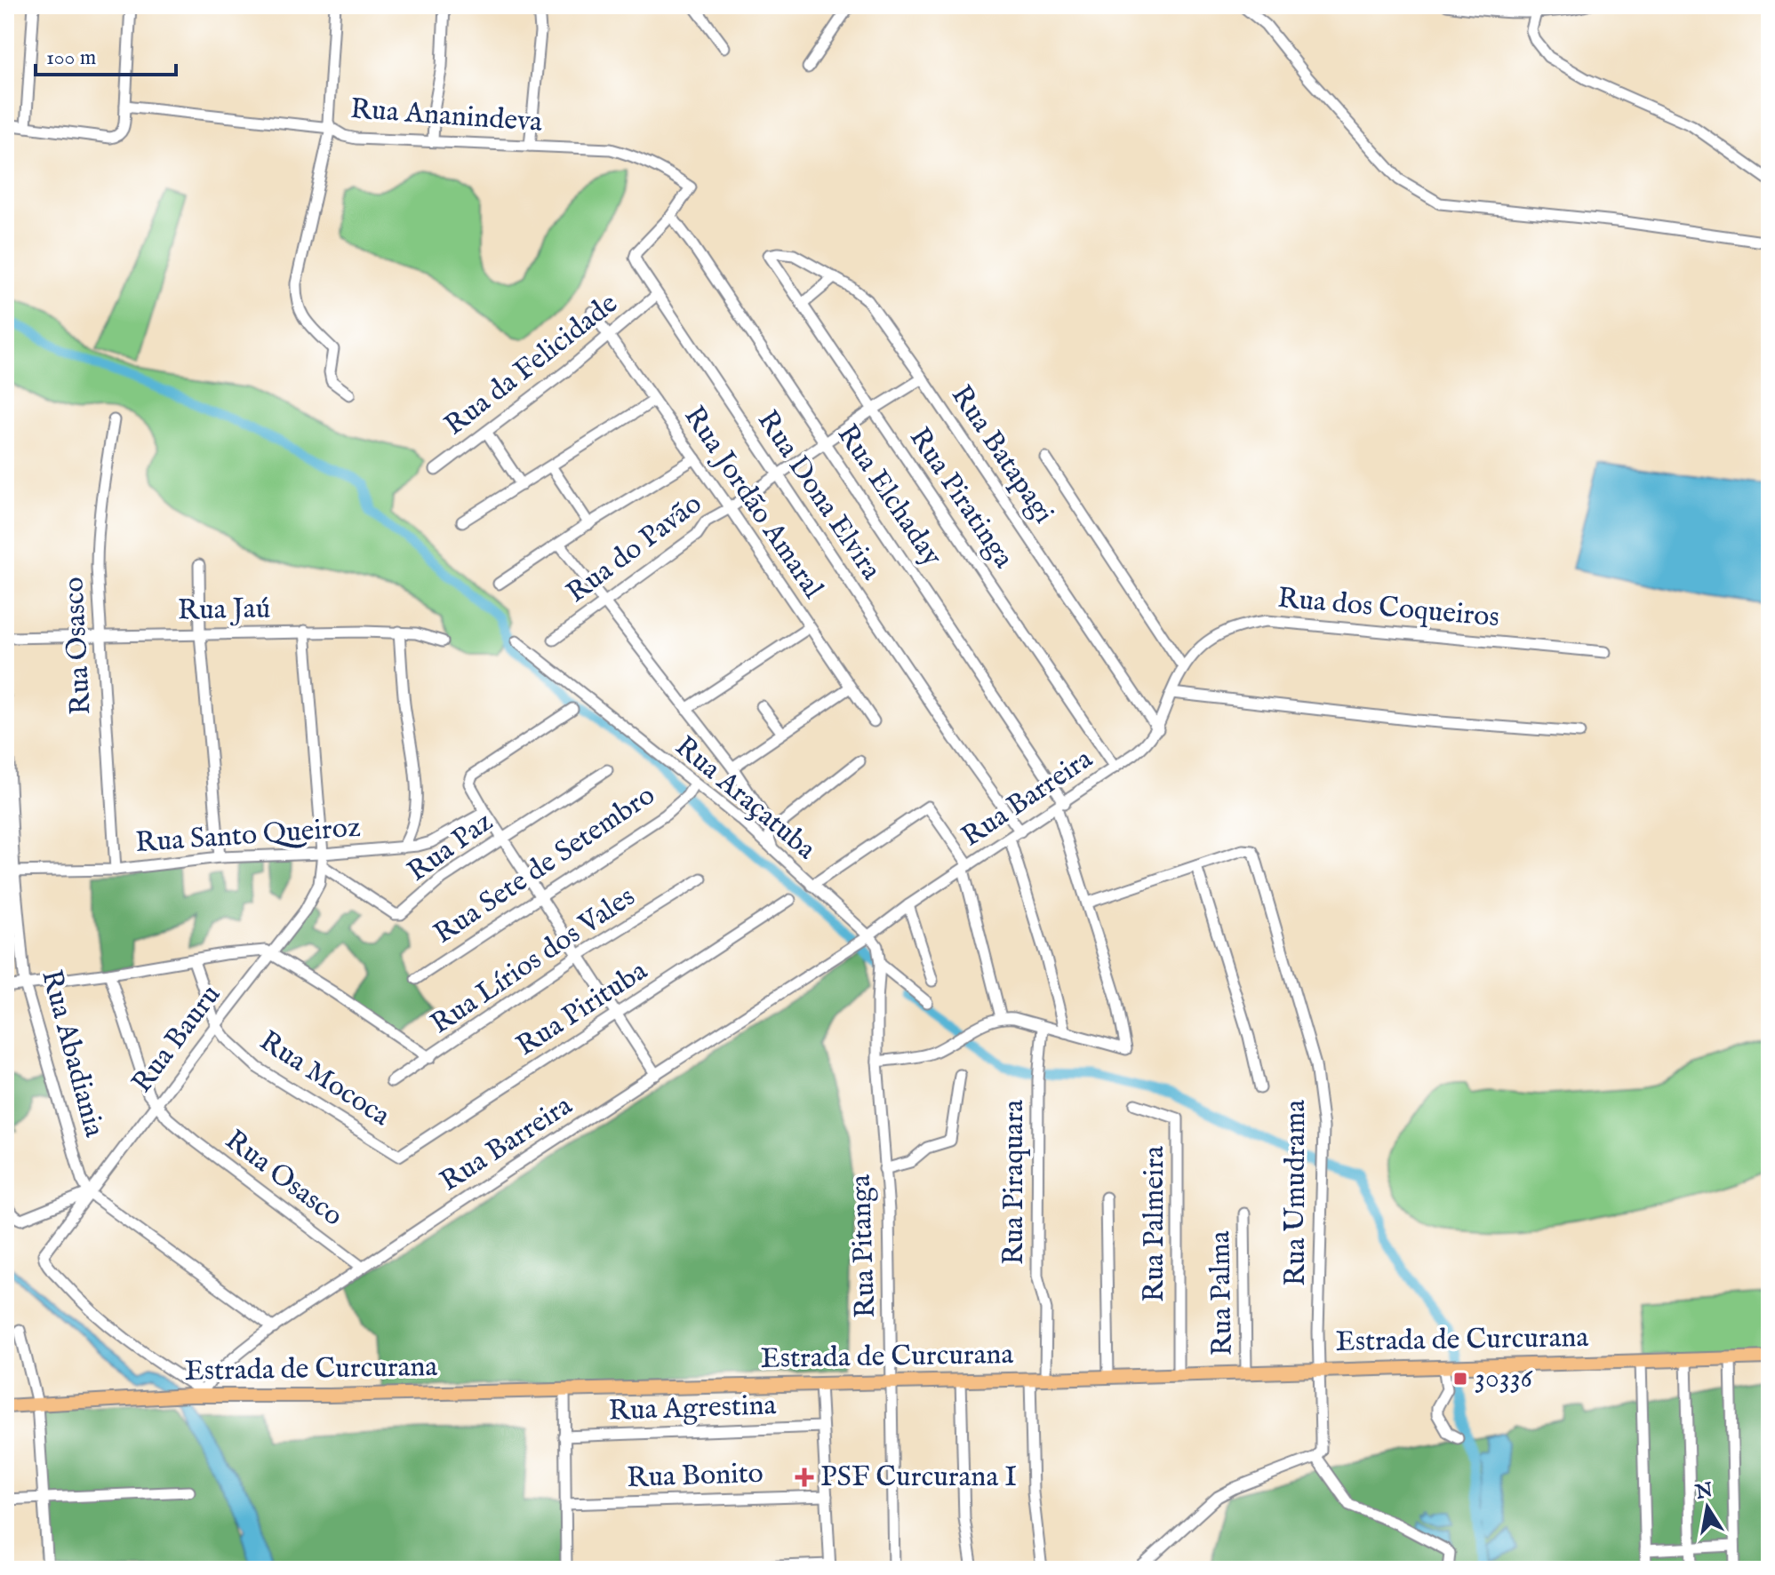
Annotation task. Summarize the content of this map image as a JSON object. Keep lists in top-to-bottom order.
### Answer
{
  "streets": {
    "main road": ["Estrada de Curcurana"],
    "street": [
      "Rua Ananindeva",
      "Rua da Felicidade",
      "Rua Batapagi",
      "Rua Dona Elvira",
      "Rua Elchaday",
      "Rua Piratinga",
      "Rua Jordão Amaral",
      "Rua do Pavão",
      "Rua dos Coqueiros",
      "Rua Jaú",
      "Rua Osasco",
      "Rua Araçatuba",
      "Rua Barreira",
      "Rua Santo Queiroz",
      "Rua Paz",
      "Rua Sete de Setembro",
      "Rua Lírios dos Vales",
      "Rua Pirituba",
      "Rua Bauru",
      "Rua Abadiania",
      "Rua Mococa",
      "Rua Piraquara",
      "Rua Umudrama",
      "Rua Palmeira",
      "Rua Pitanga",
      "Rua Palma",
      "Rua Agrestina",
      "Rua Bonito"
    ]
  },
  "crossings": [
    ["Rua Ananindeva", "Rua Dona Elvira"],
    ["Rua da Felicidade", "Rua Dona Elvira"],
    ["Rua da Felicidade", "Rua Jordão Amaral"],
    ["Rua Batapagi", "Rua Piratinga"],
    ["Rua Batapagi", "Rua do Pavão"],
    ["Rua Batapagi", "Rua Barreira"],
    ["Rua Dona Elvira", "Rua Elchaday"],
    ["Rua Dona Elvira", "Rua do Pavão"],
    ["Rua Dona Elvira", "Rua Barreira"],
    ["Rua Elchaday", "Rua do Pavão"],
    ["Rua Elchaday", "Rua Barreira"],
    ["Rua Piratinga", "Rua do Pavão"],
    ["Rua Piratinga", "Rua Barreira"],
    ["Rua Jordão Amaral", "Rua do Pavão"],
    ["Rua dos Coqueiros", "Rua Barreira"],
    ["Rua Jaú", "Rua Osasco"],
    ["Rua Jaú", "Rua Bauru"],
    ["Rua Osasco", "Rua Barreira"],
    ["Rua Osasco", "Rua Santo Queiroz"],
    ["Rua Osasco", "Rua Bauru"],
    ["Rua Araçatuba", "Rua Barreira"],
    ["Rua Araçatuba", "Rua Sete de Setembro"],
    ["Rua Araçatuba", "Rua Pitanga"],
    ["Rua Barreira", "Rua Bauru"],
    ["Rua Barreira", "Estrada de Curcurana"],
    ["Rua Santo Queiroz", "Rua Bauru"],
    ["Rua Santo Queiroz", "Rua Abadiania"],
    ["Rua Paz", "Rua Bauru"],
    ["Rua Pirituba", "Rua Mococa"],
    ["Rua Bauru", "Rua Abadiania"],
    ["Rua Bauru", "Rua Mococa"],
    ["Rua Bauru", "Estrada de Curcurana"],
    ["Rua Piraquara", "Rua Pitanga"],
    ["Rua Piraquara", "Estrada de Curcurana"],
    ["Rua Umudrama", "Estrada de Curcurana"],
    ["Rua Palmeira", "Estrada de Curcurana"],
    ["Rua Pitanga", "Estrada de Curcurana"],
    ["Rua Palma", "Estrada de Curcurana"]
  ],
  "places": {
    "transit": ["30336"],
    "health": ["PSF Curcurana I"]
  },
  "scale_bar": "100 m",
  "north": "top"
}
